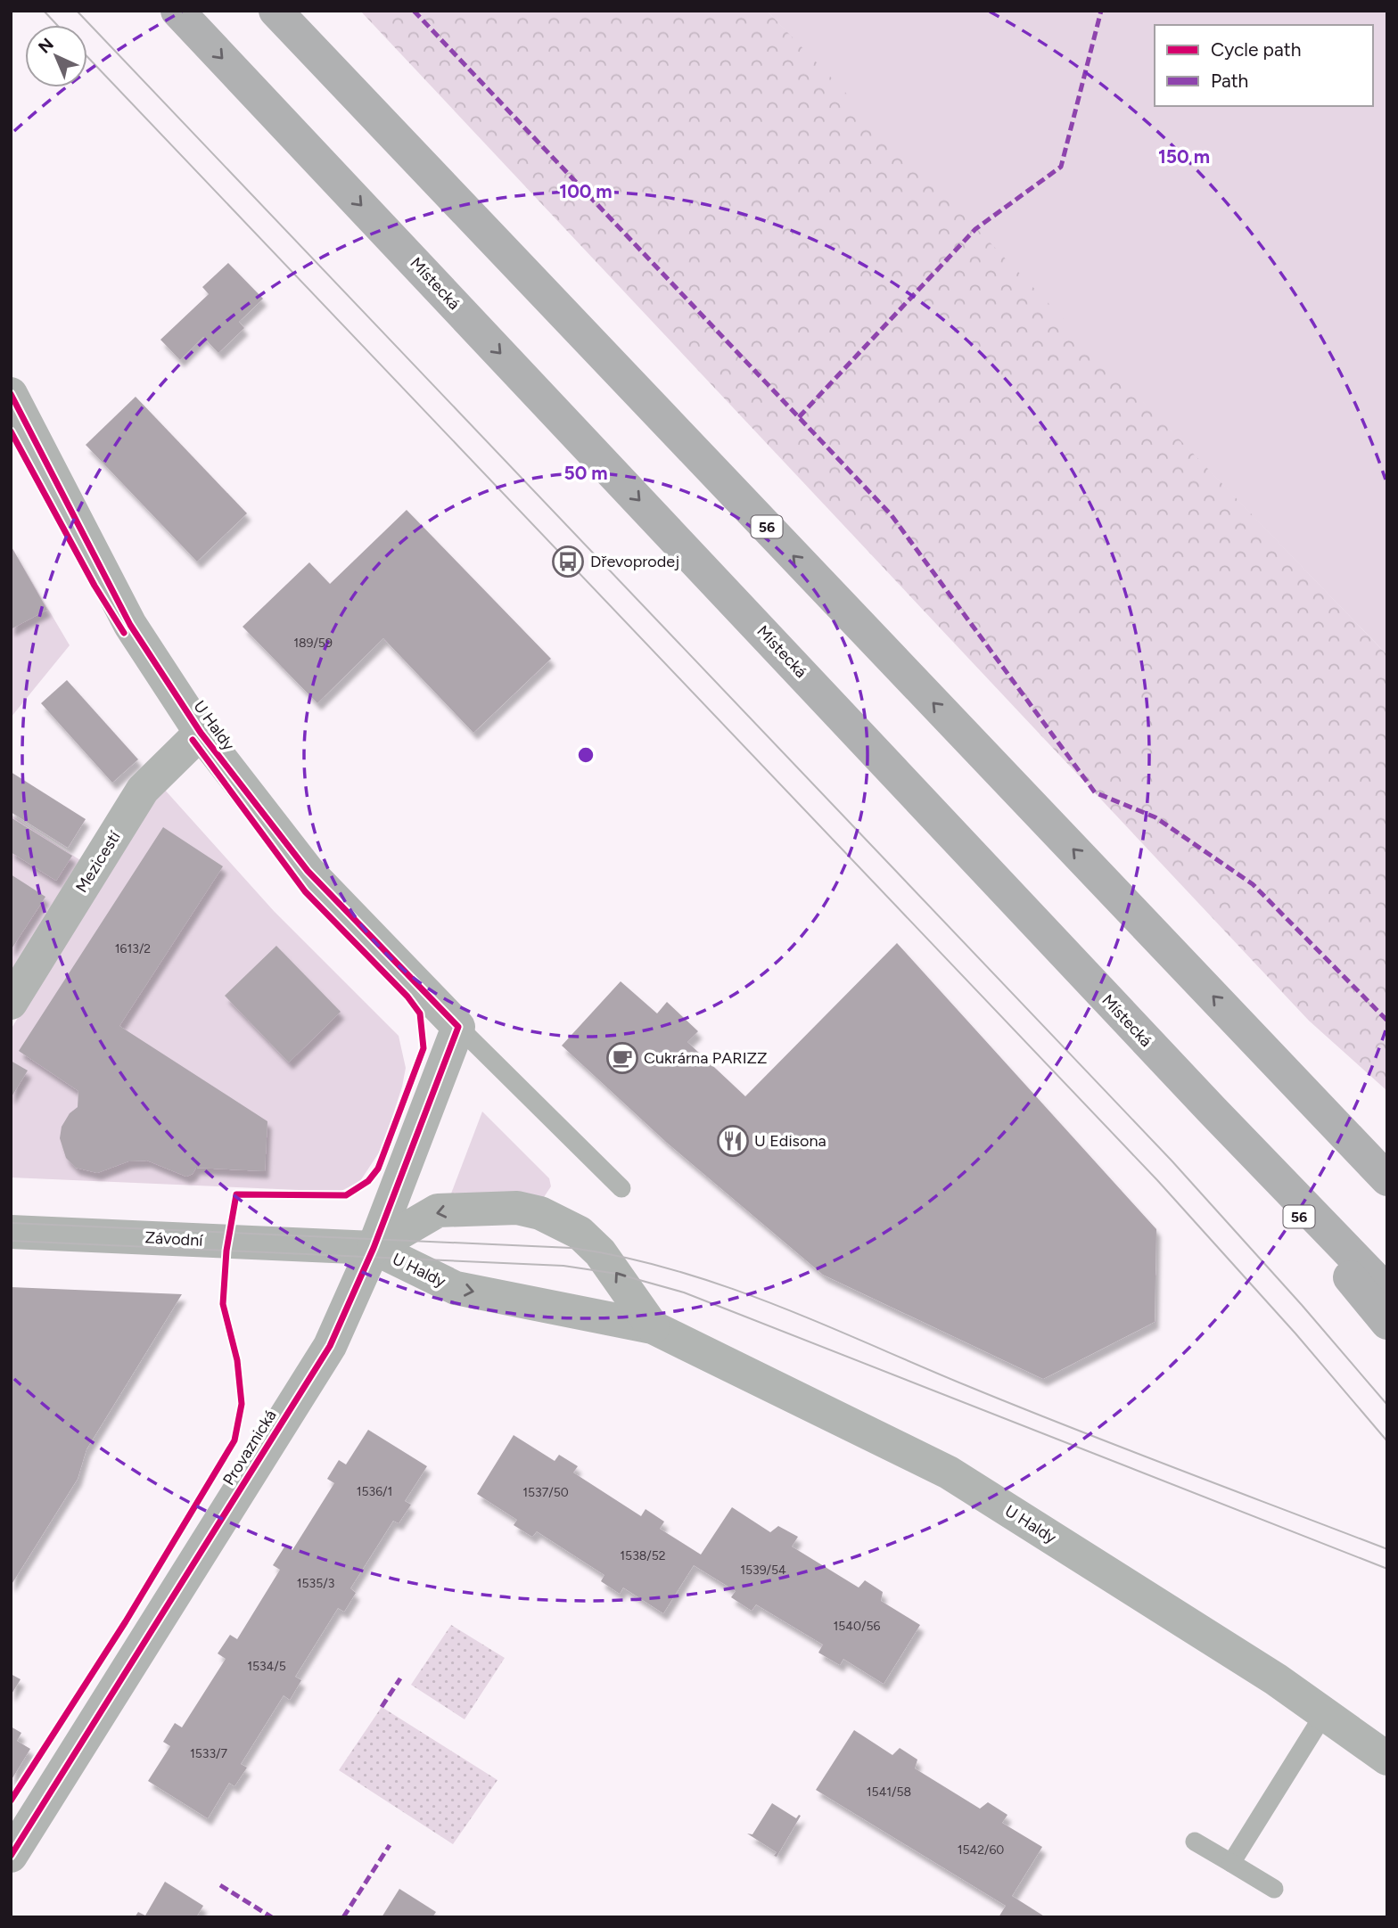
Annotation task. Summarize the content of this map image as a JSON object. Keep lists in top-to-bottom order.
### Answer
{
  "streets": {
    "highway": ["Místecká", "56"],
    "street": [
      "U Haldy",
      "Mezicestí",
      "Závodní",
      "Provaznická"
    ]
  },
  "crossings": [
    ["Místecká", "56"],
    ["U Haldy", "Mezicestí"],
    ["U Haldy", "Závodní"],
    ["U Haldy", "Provaznická"],
    ["Závodní", "Provaznická"]
  ],
  "places": {
    "bus stop": ["Dřevoprodej"],
    "cafe": ["Cukrárna PARIZZ"],
    "restaurant": ["U Edisona"]
  },
  "house_numbers": [
    "189/59",
    "1613/2",
    "1536/1",
    "1537/50",
    "1538/52",
    "1539/54",
    "1535/3",
    "1540/56",
    "1534/5",
    "1533/7",
    "1541/58",
    "1542/60"
  ],
  "legend": ["Cycle path", "Path"],
  "north": "top left",
  "rings": ["150 m", "100 m", "50 m"]
}
